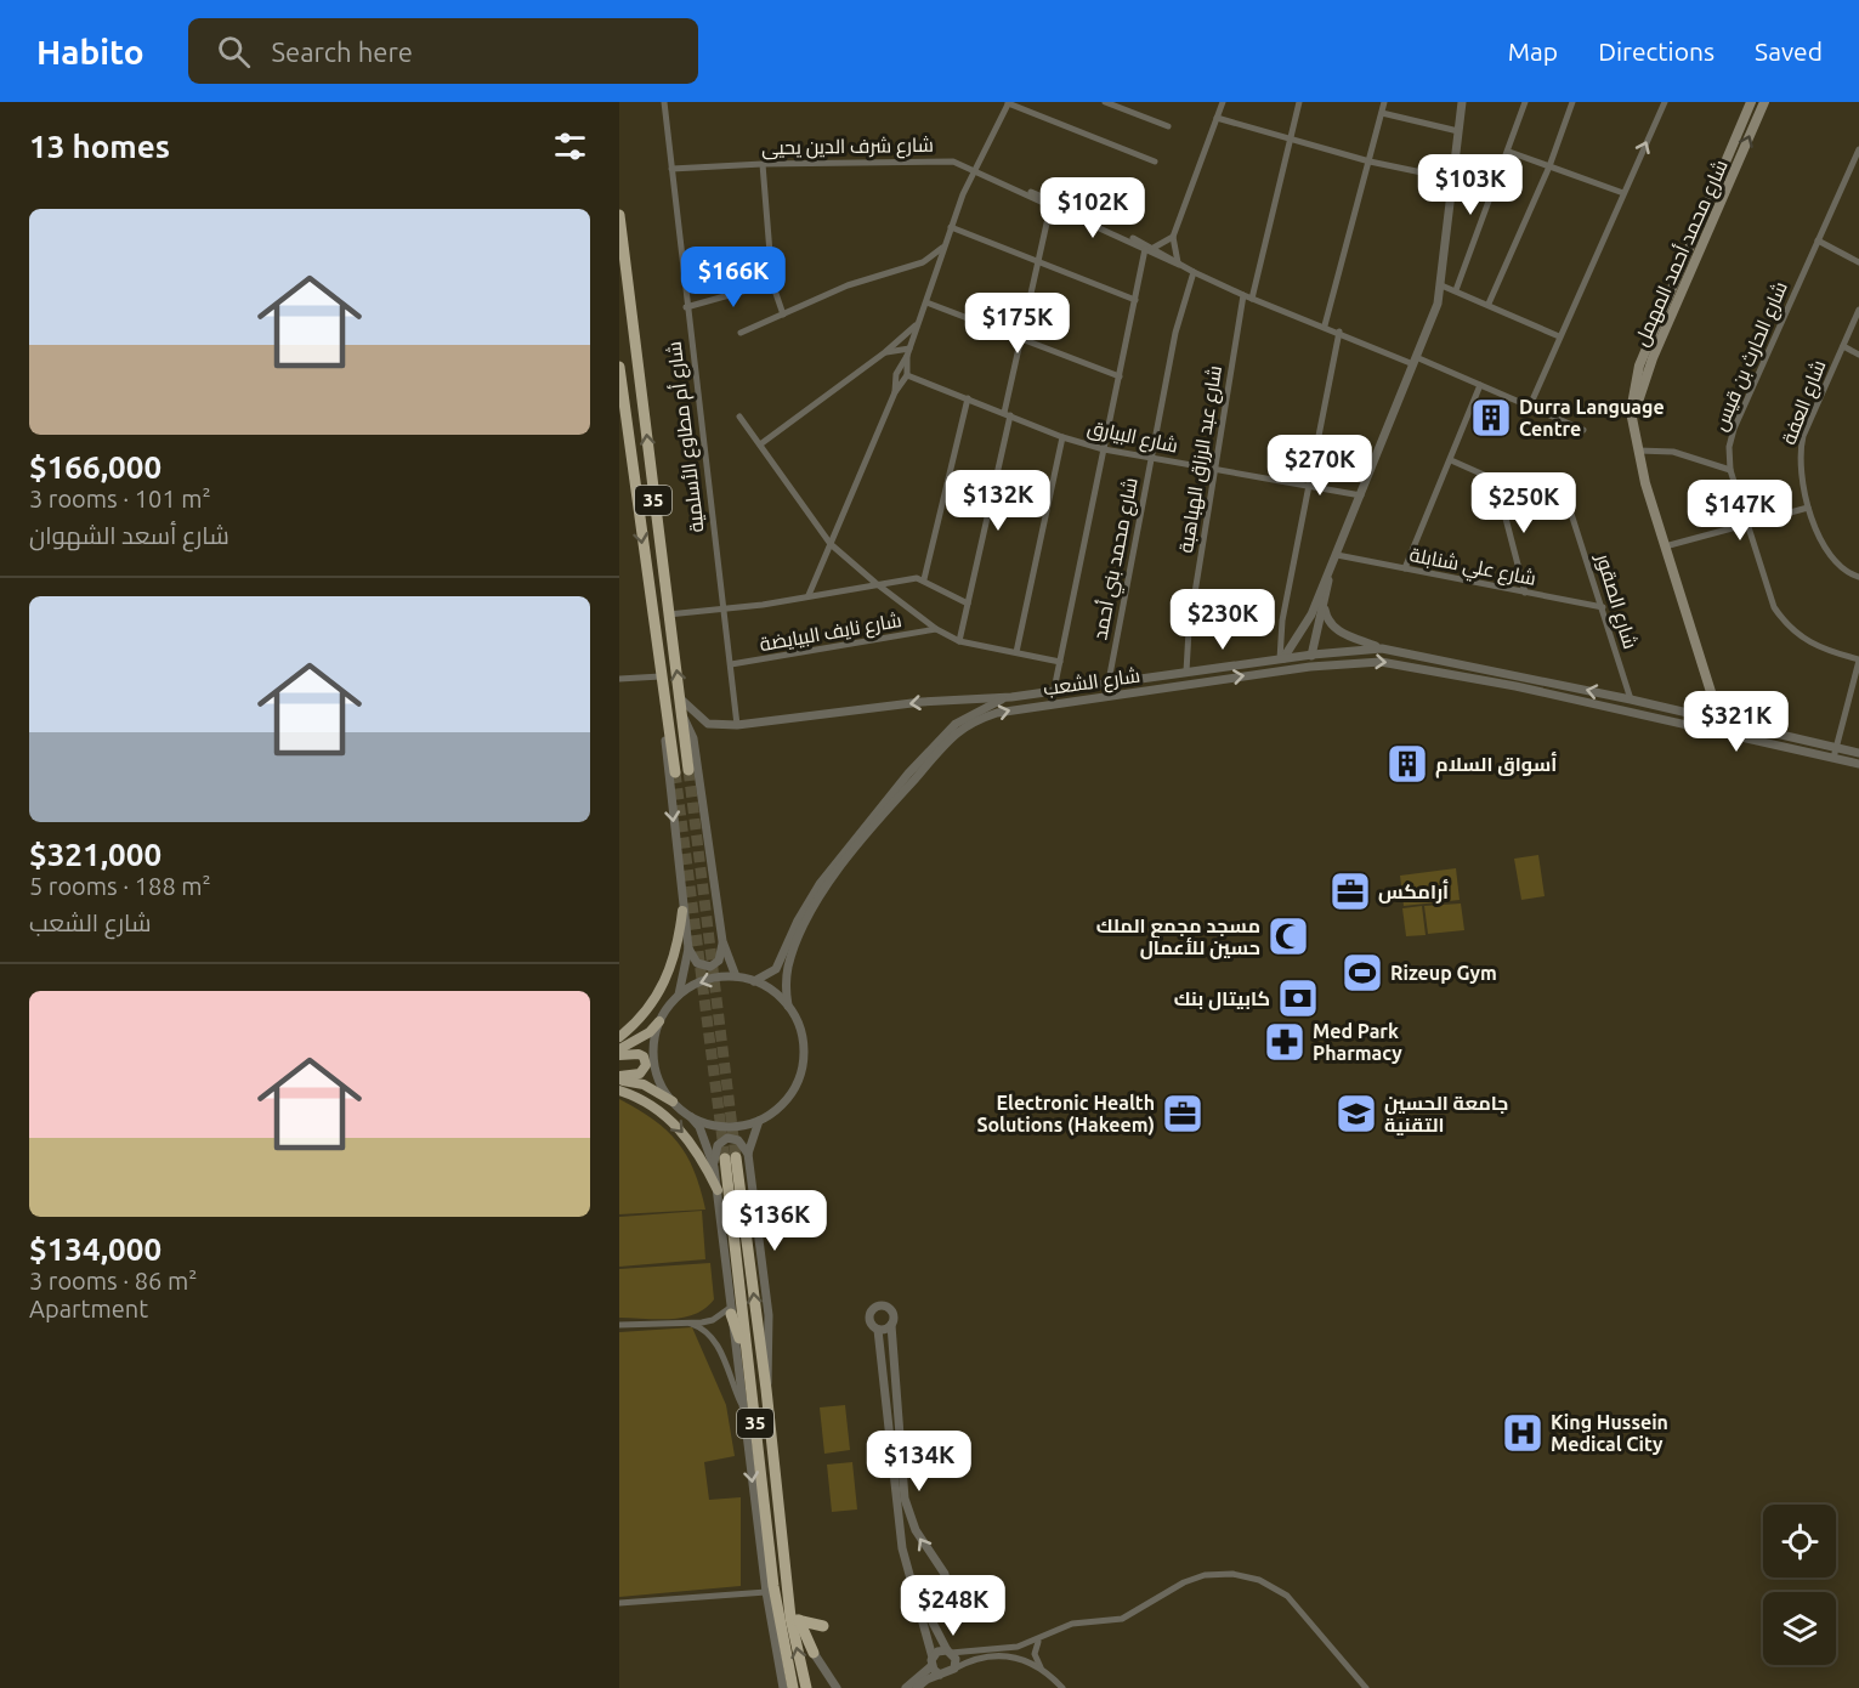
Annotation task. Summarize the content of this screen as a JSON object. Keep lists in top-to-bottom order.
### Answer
{
  "streets": {
    "highway": ["35"],
    "main road": ["شارع محمد أحمد المهمل"],
    "street": [
      "شارع شرف الدين يحيى",
      "شارع الحارث بن قيس",
      "شارع العفة",
      "شارع البيارق",
      "شارع أم مطاوع الأسلمية",
      "شارع عبد الرزاق الهباهبة",
      "شارع محمد بني أحمد",
      "شارع علي شنابلة",
      "شارع الصقور",
      "شارع نايف البيايضة",
      "شارع الشعب"
    ]
  },
  "crossings": [
    ["شارع شرف الدين يحيى", "شارع أم مطاوع الأسلمية"],
    ["شارع شرف الدين يحيى", "شارع عبد الرزاق الهباهبة"],
    ["شارع شرف الدين يحيى", "شارع محمد بني أحمد"],
    ["شارع محمد أحمد المهمل", "شارع الشعب"],
    ["شارع البيارق", "شارع عبد الرزاق الهباهبة"],
    ["شارع البيارق", "شارع محمد بني أحمد"],
    ["شارع أم مطاوع الأسلمية", "شارع نايف البيايضة"],
    ["شارع أم مطاوع الأسلمية", "شارع الشعب"],
    ["شارع عبد الرزاق الهباهبة", "شارع الشعب"],
    ["35", "شارع الشعب"],
    ["شارع محمد بني أحمد", "شارع الشعب"],
    ["شارع علي شنابلة", "شارع الصقور"],
    ["شارع الصقور", "شارع الشعب"]
  ],
  "places": {
    "building": ["Durra Language Centre", "أسواق السلام"],
    "office": ["أرامكس", "Electronic Health Solutions (Hakeem)"],
    "mosque": ["مسجد مجمع الملك حسين للأعمال"],
    "sports": ["Rizeup Gym"],
    "bank": ["كابيتال بنك"],
    "pharmacy": ["Med Park Pharmacy"],
    "school or university": ["جامعة الحسين التقنية"],
    "hospital": ["King Hussein Medical City"]
  },
  "page": {
    "header": "Habito",
    "search": "Search here",
    "nav": ["Map", "Directions", "Saved"],
    "heading": "13 homes",
    "price": [
      "$103K",
      "$102K",
      "$166K",
      "$175K",
      "$270K",
      "$132K",
      "$250K",
      "$147K",
      "$230K",
      "$321K",
      "$136K",
      "$134K",
      "$248K"
    ],
    "list": [
      {
        "name": "$166,000",
        "note": "3 rooms · 101 m² · شارع أسعد الشهوان"
      },
      {
        "name": "$321,000",
        "note": "5 rooms · 188 m² · شارع الشعب"
      },
      {
        "name": "$134,000",
        "note": "3 rooms · 86 m² · Apartment"
      }
    ]
  }
}
